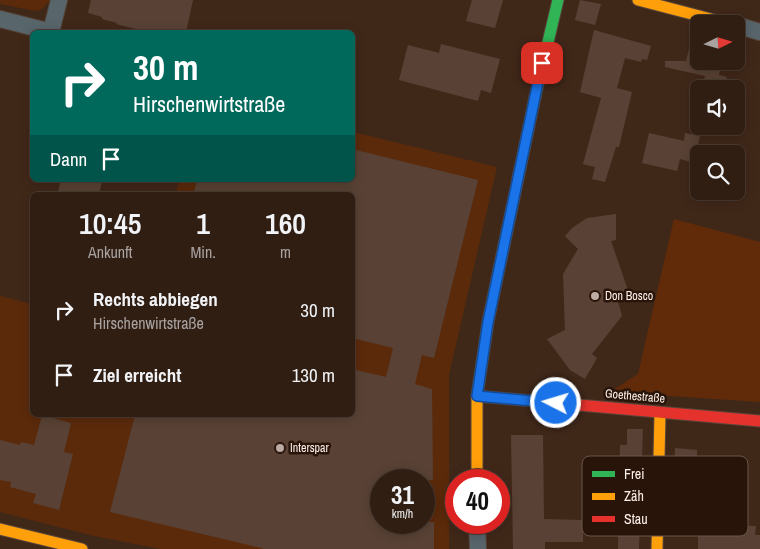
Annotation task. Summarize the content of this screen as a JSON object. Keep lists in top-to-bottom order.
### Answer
{
  "streets": {
    "street": ["Goethestraße"]
  },
  "places": ["Don Bosco", "Interspar"],
  "legend": ["Frei", "Zäh", "Stau"],
  "north": "right",
  "page": {
    "turn": ["30 m", "Hirschenwirtstraße"],
    "then": "Dann",
    "eta": [
      "10:45",
      "Ankunft",
      "1",
      "Min.",
      "160",
      "m"
    ],
    "list": [
      {
        "name": "Rechts abbiegen",
        "note": "Hirschenwirtstraße",
        "value": "30 m"
      },
      {
        "name": "Ziel erreicht",
        "value": "130 m"
      }
    ],
    "speed": "31 km/h",
    "limit": "40"
  }
}
